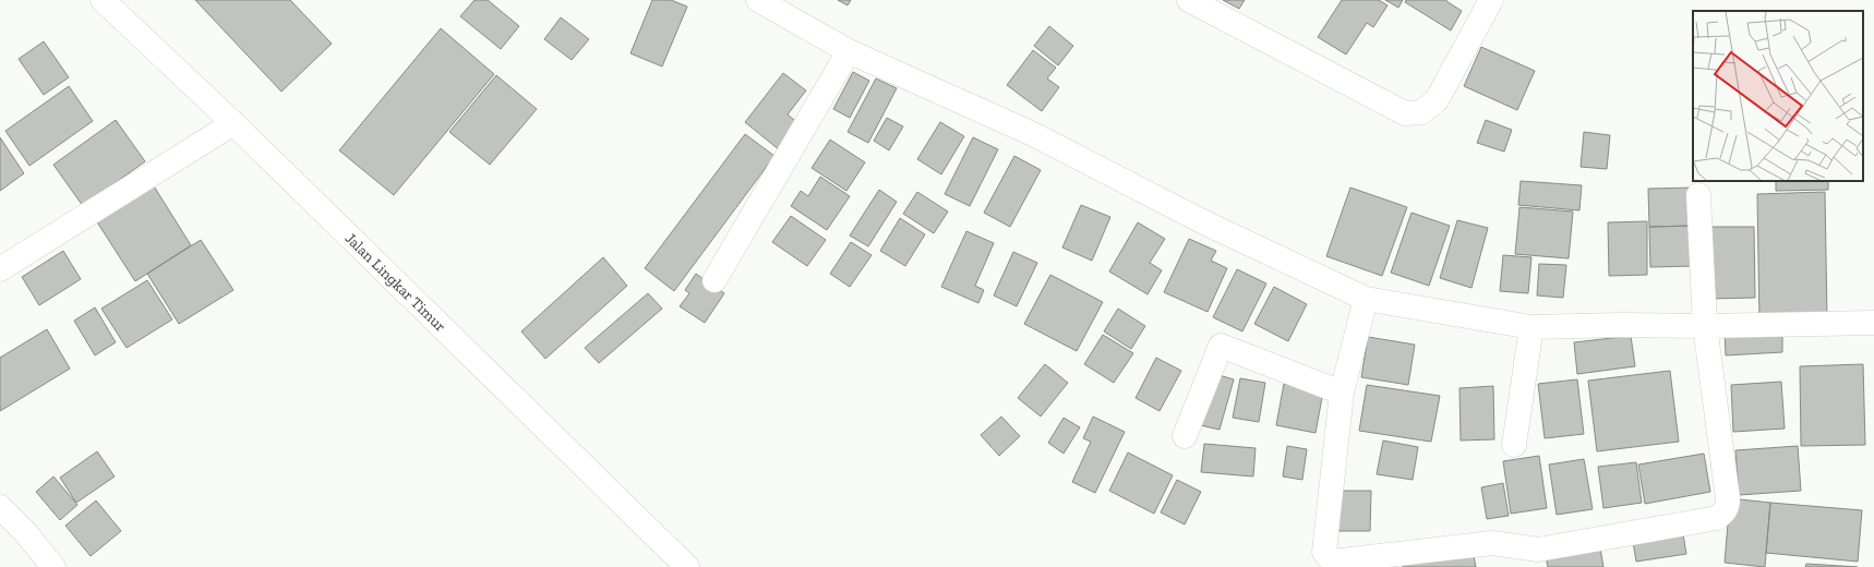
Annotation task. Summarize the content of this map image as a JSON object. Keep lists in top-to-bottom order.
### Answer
{
  "streets": {
    "main road": ["Jalan Lingkar Timur"]
  }
}
